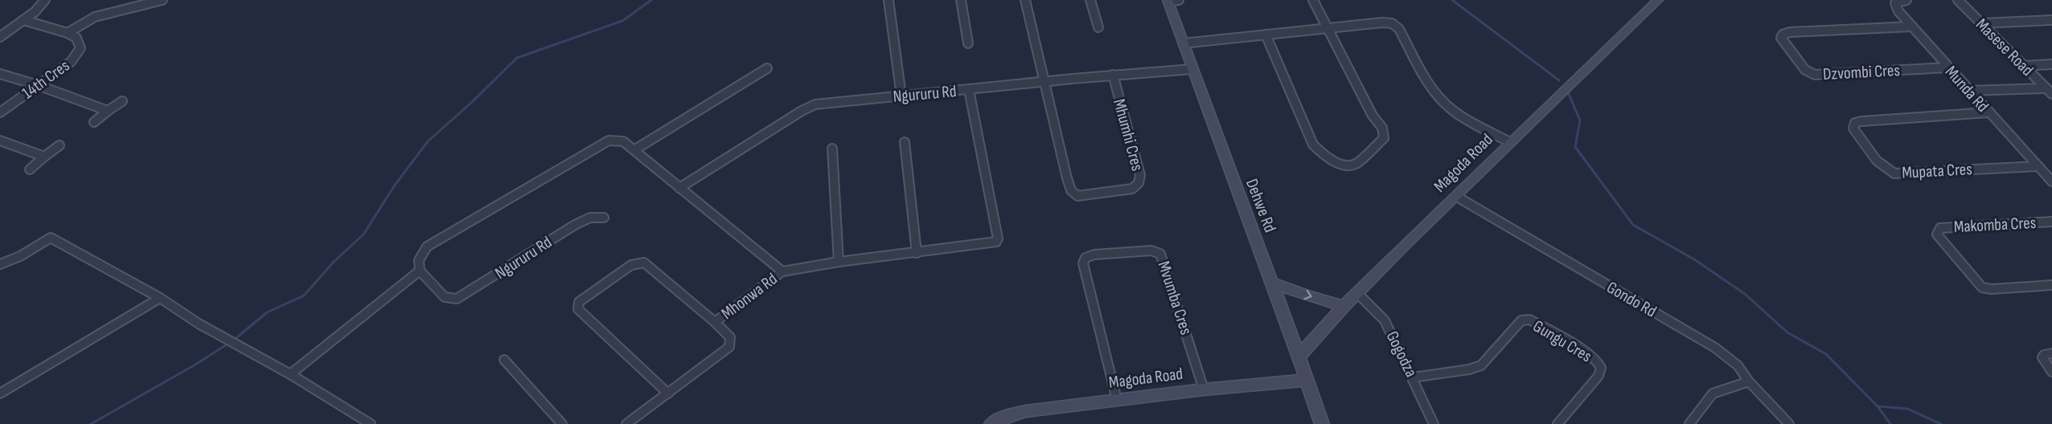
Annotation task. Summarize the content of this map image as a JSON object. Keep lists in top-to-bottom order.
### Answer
{
  "streets": {
    "street": [
      "Masese Road",
      "Dzvombi Cres",
      "14th Cres",
      "Munda Rd",
      "Ngururu Rd",
      "Mhumhi Cres",
      "Magoda Road",
      "Mupata Cres",
      "Dehwe Rd",
      "Makomba Cres",
      "Mhonwa Rd",
      "Mvumba Cres",
      "Gondo Rd",
      "Gungu Cres",
      "Gogodza"
    ]
  },
  "crossings": [
    ["Dzvombi Cres", "Munda Rd"],
    ["Munda Rd", "Mupata Cres"],
    ["Ngururu Rd", "Mhumhi Cres"],
    ["Ngururu Rd", "Dehwe Rd"],
    ["Ngururu Rd", "Mhonwa Rd"],
    ["Magoda Road", "Dehwe Rd"],
    ["Magoda Road", "Mvumba Cres"],
    ["Magoda Road", "Gondo Rd"],
    ["Magoda Road", "Gogodza"],
    ["Gungu Cres", "Gogodza"]
  ]
}
